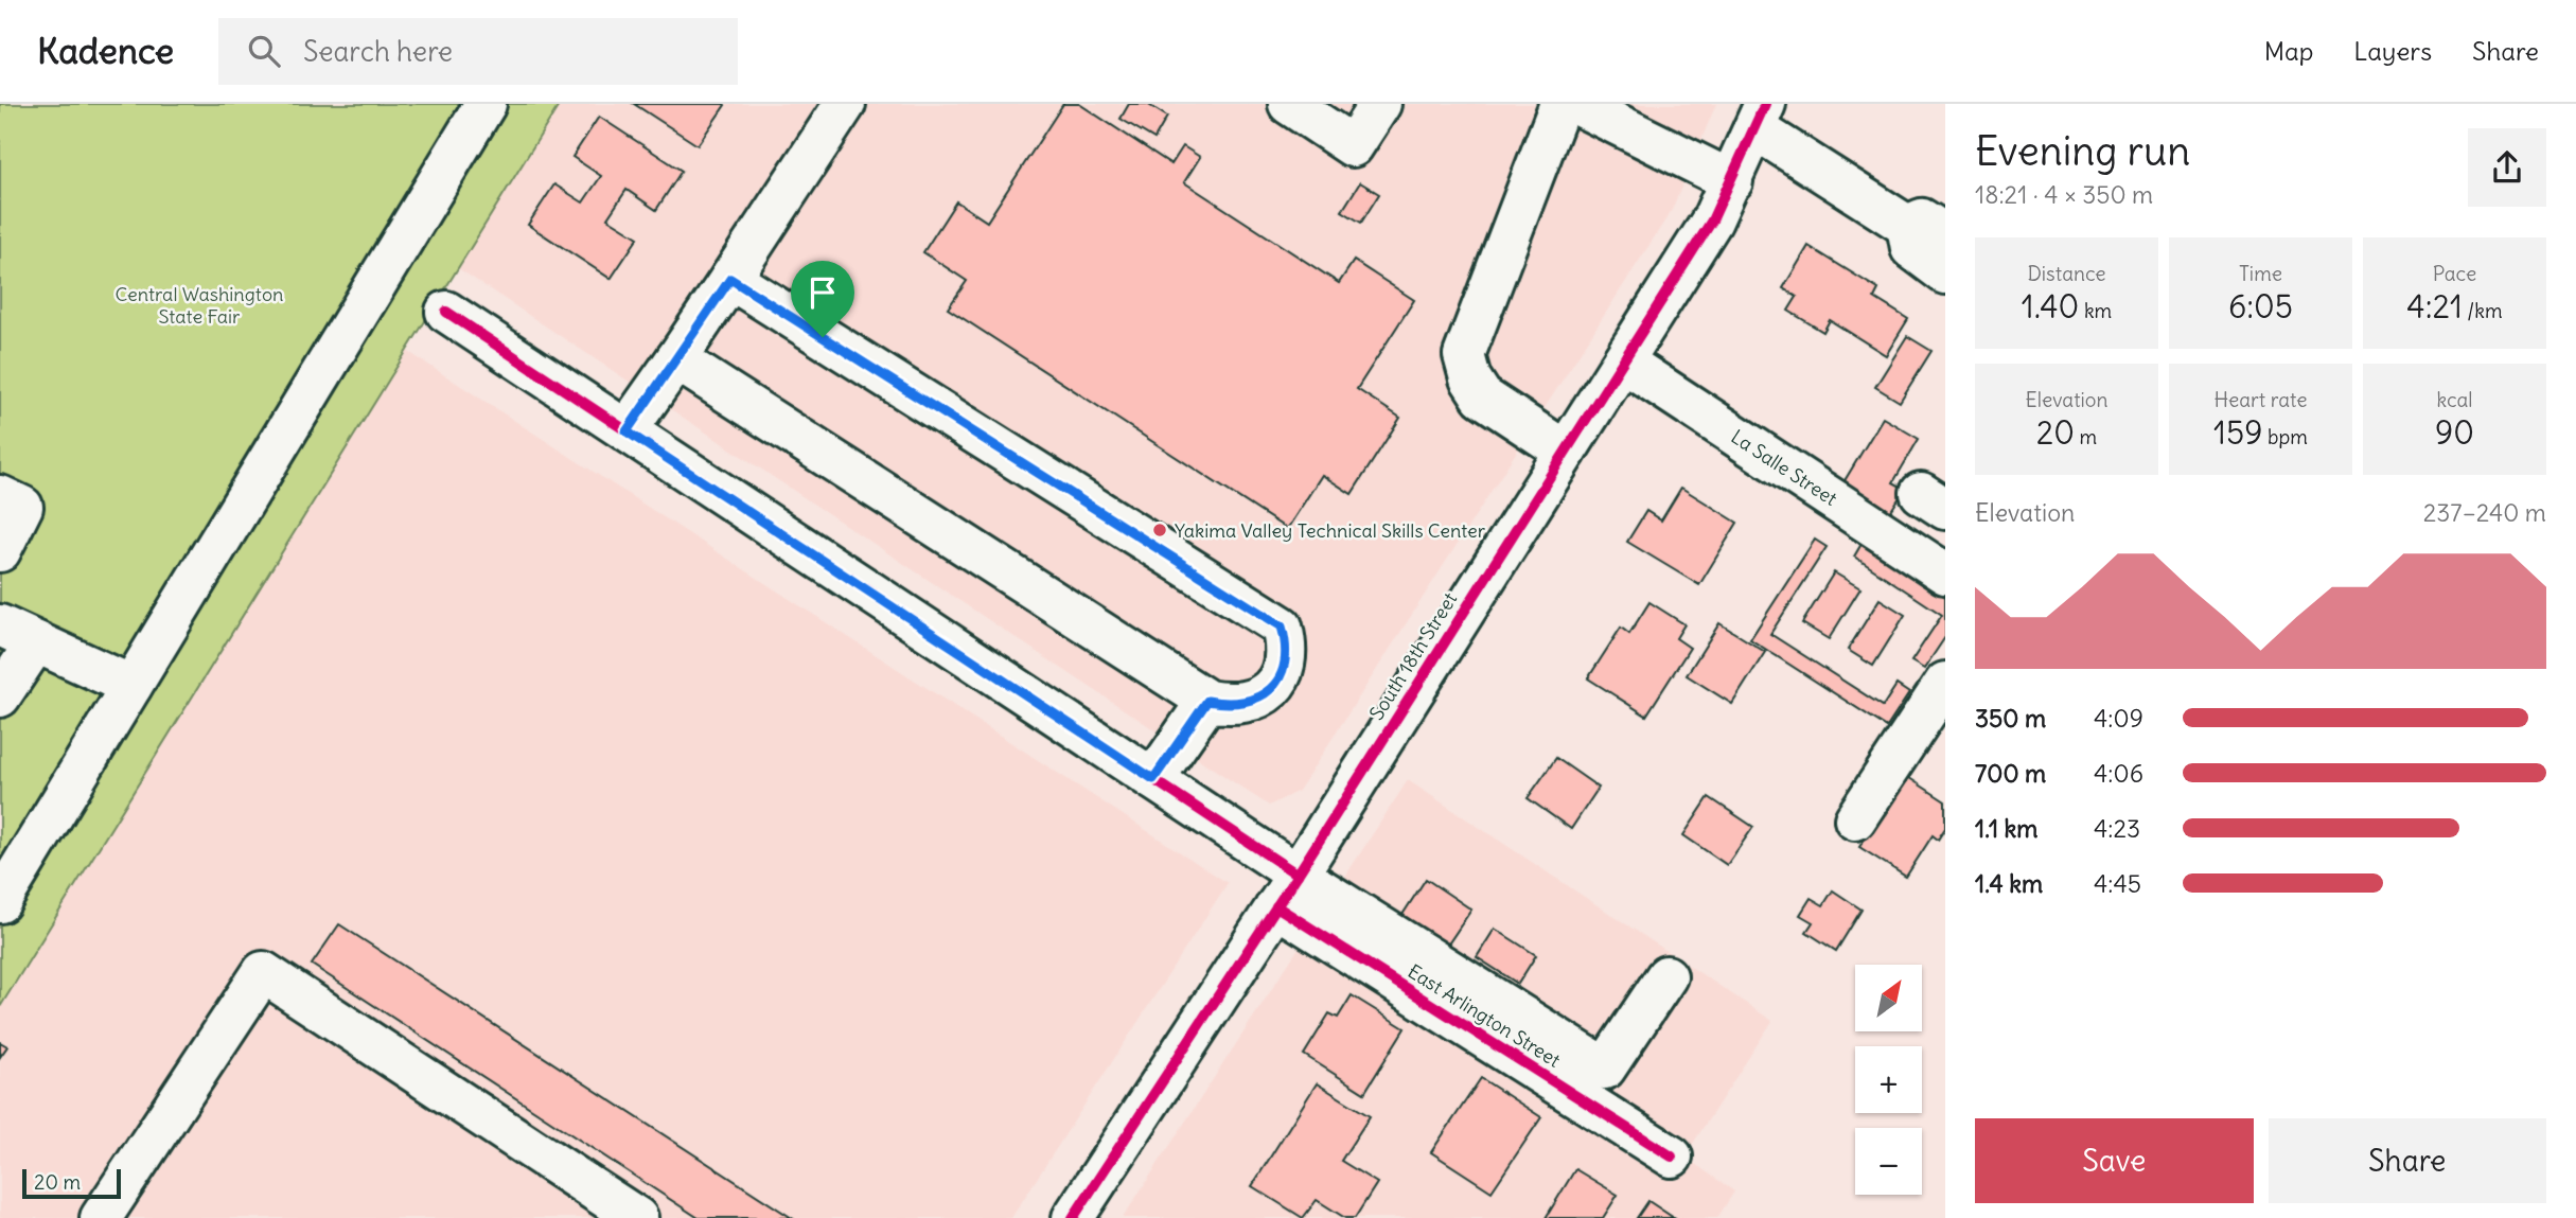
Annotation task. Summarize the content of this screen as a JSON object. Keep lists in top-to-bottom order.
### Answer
{
  "streets": {
    "street": ["La Salle Street", "South 18th Street"],
    "cycle path": ["East Arlington Street"]
  },
  "crossings": [
    ["La Salle Street", "South 18th Street"]
  ],
  "parks": ["Central Washington State Fair"],
  "places": ["Yakima Valley Technical Skills Center"],
  "scale_bar": "20 m",
  "north": "top right",
  "page": {
    "header": "Kadence",
    "search": "Search here",
    "nav": ["Map", "Layers", "Share"],
    "heading": ["Evening run", "18:21 · 4 × 350 m"],
    "stats": [
      ["Distance", "1.40 km"],
      ["Time", "6:05"],
      ["Pace", "4:21 /km"],
      ["Elevation", "20 m"],
      ["Heart rate", "159 bpm"],
      ["kcal", "90"]
    ],
    "chart": ["Elevation", "237–240 m"],
    "list": [
      {
        "name": "350 m",
        "note": "4:09"
      },
      {
        "name": "700 m",
        "note": "4:06"
      },
      {
        "name": "1.1 km",
        "note": "4:23"
      },
      {
        "name": "1.4 km",
        "note": "4:45"
      }
    ],
    "map_buttons": ["+", "−"],
    "buttons": ["Save", "Share"],
    "scale": "20 m"
  }
}
